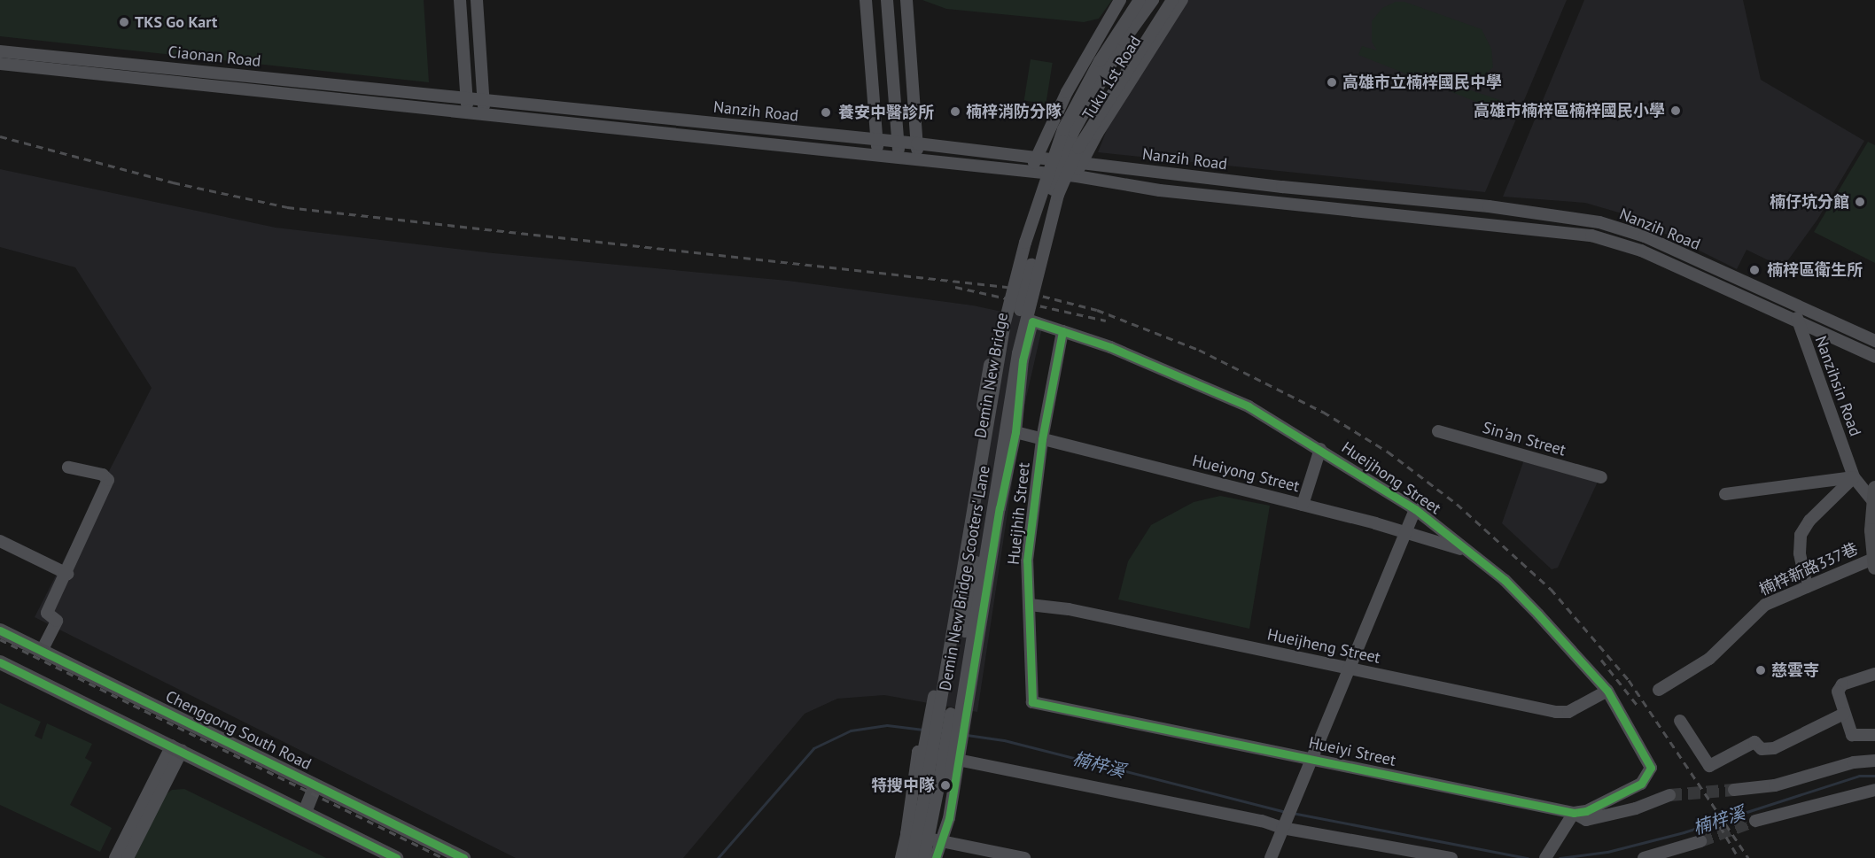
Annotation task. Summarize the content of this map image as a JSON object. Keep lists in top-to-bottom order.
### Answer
{
  "streets": {
    "main road": ["Chenggong South Road"],
    "street": [
      "Ciaonan Road",
      "Tuku 1st Road",
      "Nanzih Road",
      "Demin New Bridge",
      "Nanzihsin Road",
      "Sin'an Street",
      "Hueiyong Street",
      "Hueijhong Street",
      "Hueijhih Street",
      "楠梓新路337巷",
      "Demin New Bridge Scooters' Lane",
      "Hueijheng Street",
      "Hueiyi Street"
    ]
  },
  "crossings": [
    ["Ciaonan Road", "Nanzih Road"],
    ["Tuku 1st Road", "Nanzih Road"],
    ["Nanzih Road", "Nanzihsin Road"],
    ["Demin New Bridge", "Demin New Bridge Scooters' Lane"],
    ["Hueiyong Street", "Hueijhong Street"],
    ["Hueiyong Street", "Hueijhih Street"],
    ["Hueijhong Street", "Hueijhih Street"],
    ["Hueijhong Street", "Hueijheng Street"],
    ["Hueijhong Street", "Hueiyi Street"],
    ["Hueijhih Street", "Hueijheng Street"],
    ["Hueijhih Street", "Hueiyi Street"]
  ],
  "water": ["楠梓溪"],
  "places": [
    "TKS Go Kart",
    "高雄市立楠梓國民中學",
    "高雄市楠梓區楠梓國民小學",
    "楠梓消防分隊",
    "養安中醫診所",
    "楠仔坑分館",
    "楠梓區衛生所",
    "慈雲寺",
    "特搜中隊"
  ]
}
